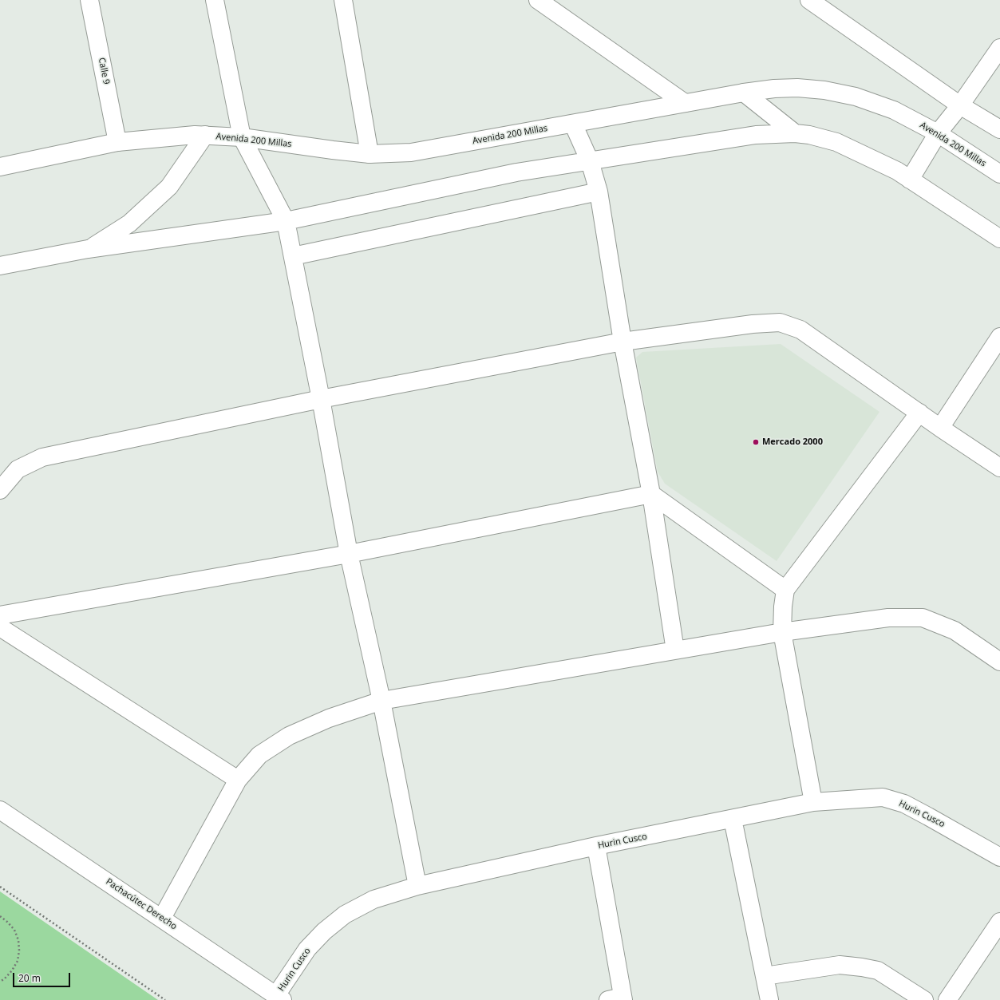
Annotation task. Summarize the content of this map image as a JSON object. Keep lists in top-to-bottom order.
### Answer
{
  "streets": {
    "street": [
      "Calle 9",
      "Avenida 200 Millas",
      "Hurin Cusco",
      "Pachacútec Derecho"
    ]
  },
  "crossings": [
    ["Calle 9", "Avenida 200 Millas"],
    ["Hurin Cusco", "Pachacútec Derecho"]
  ],
  "places": ["Mercado 2000"],
  "scale_bar": "20 m"
}
